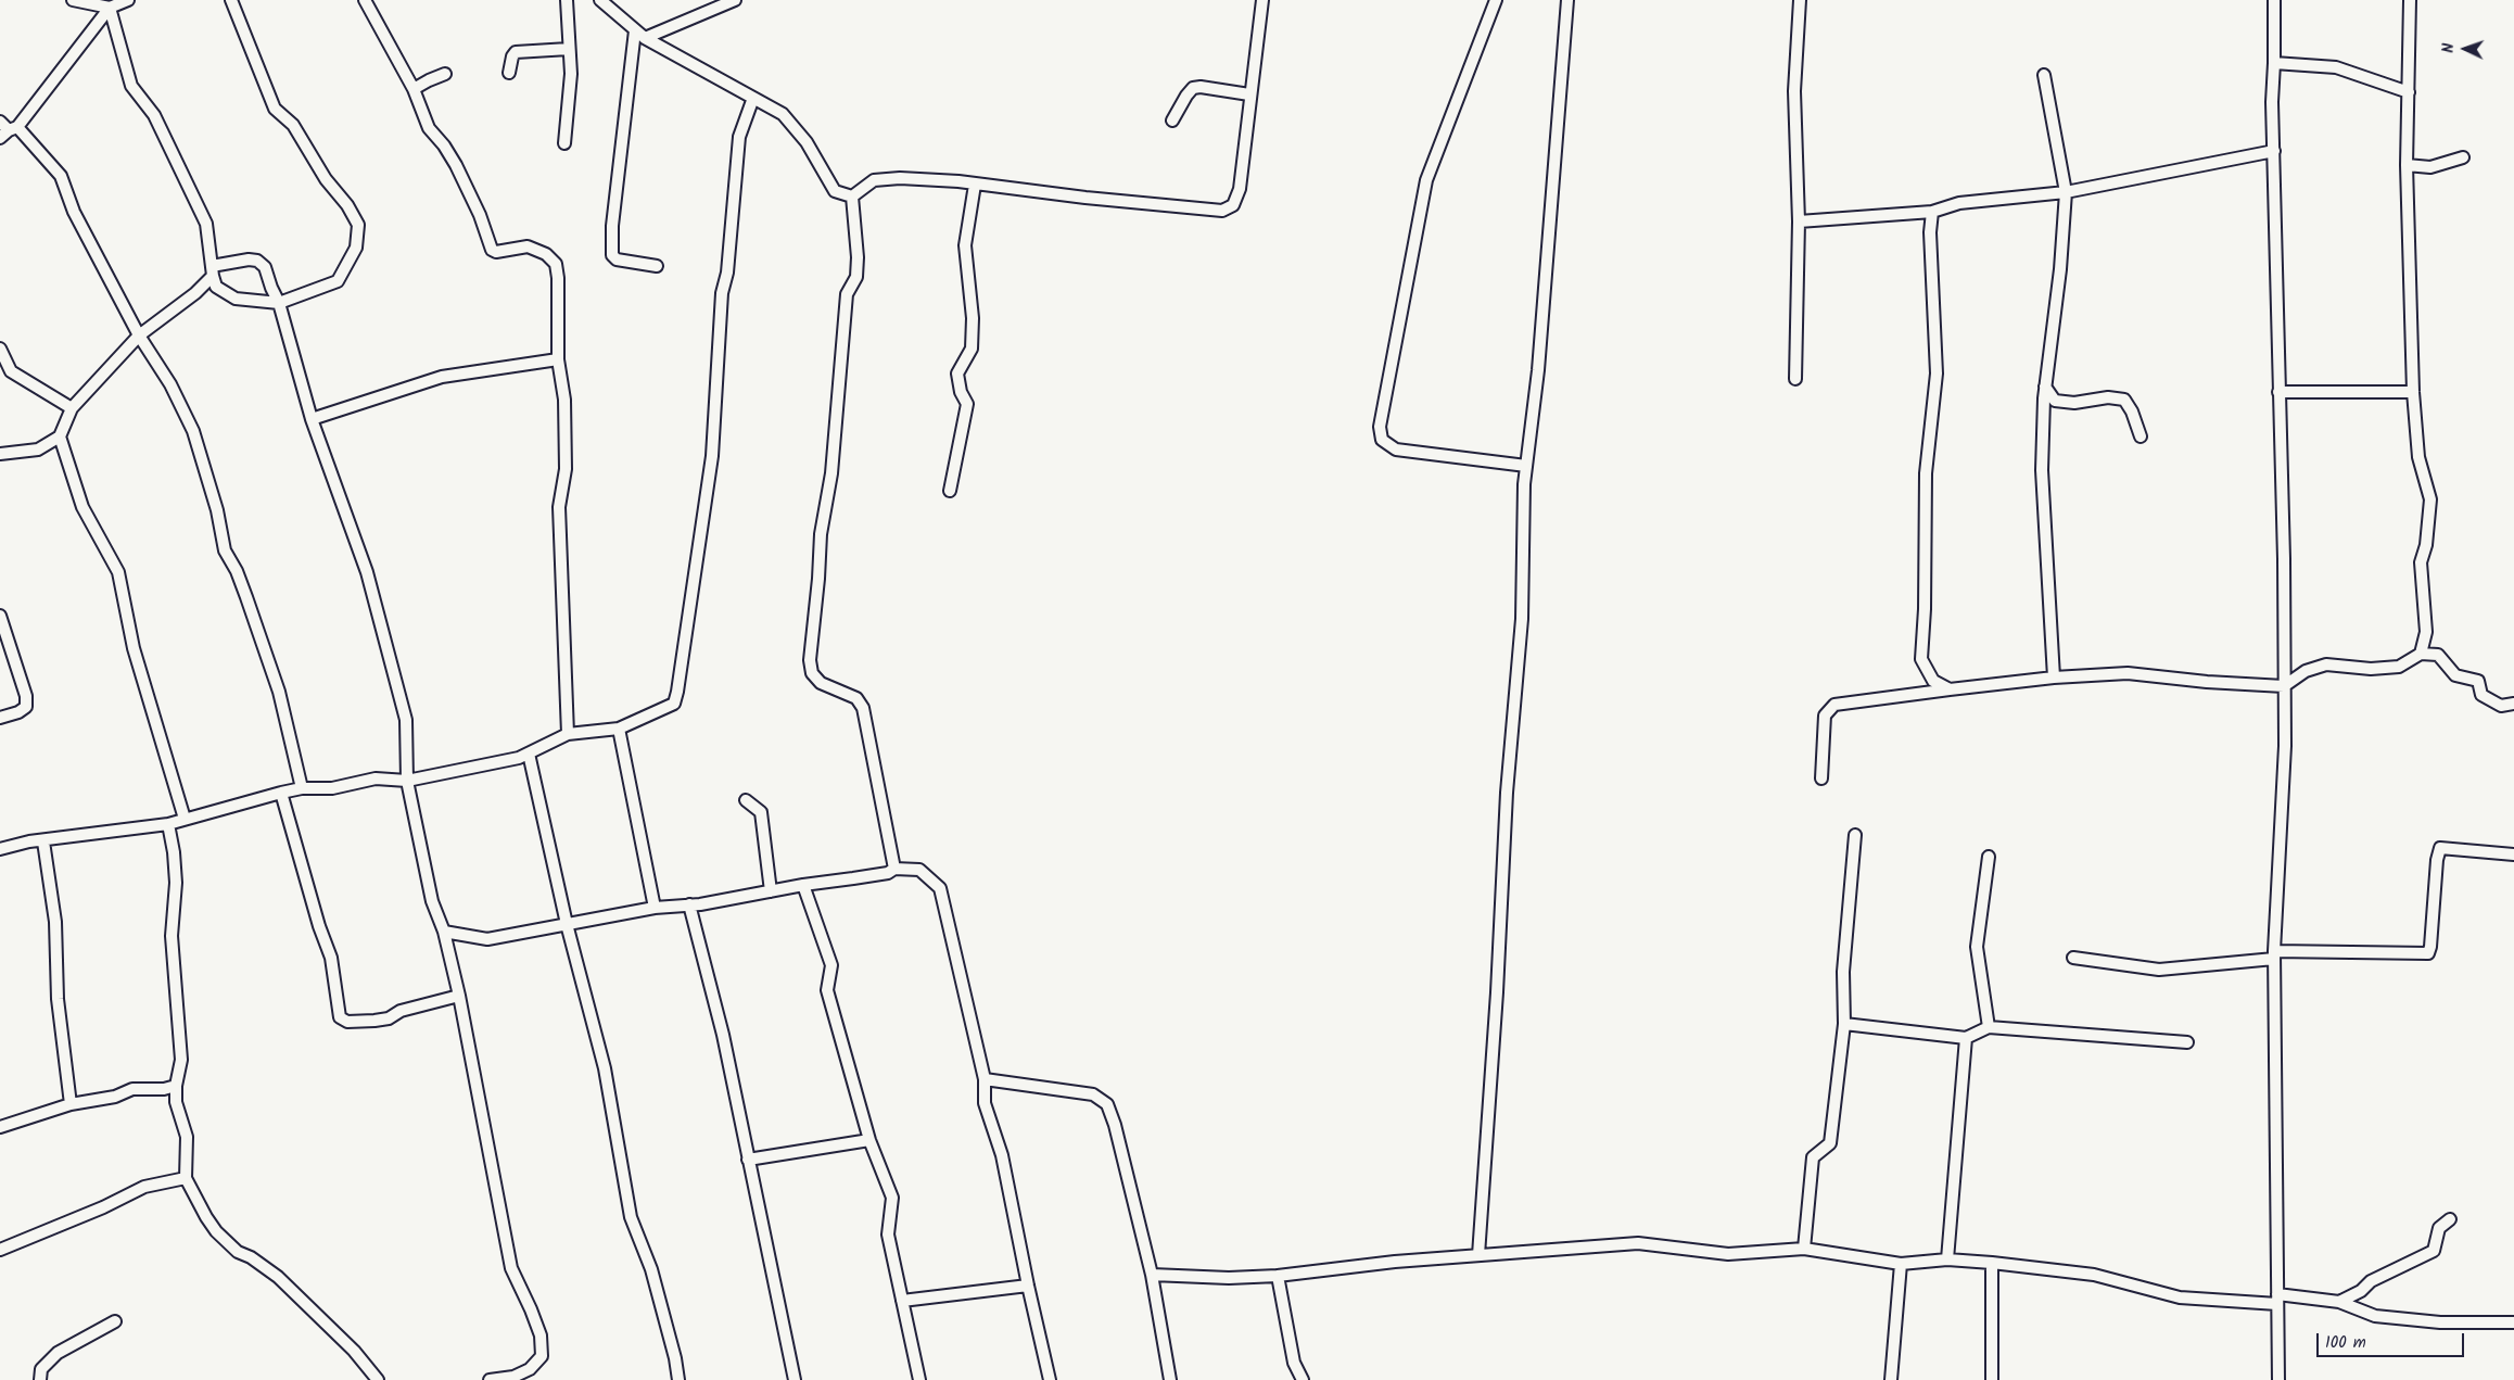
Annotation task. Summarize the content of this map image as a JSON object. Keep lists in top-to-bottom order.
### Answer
{
  "scale_bar": "100 m",
  "north": "left"
}
